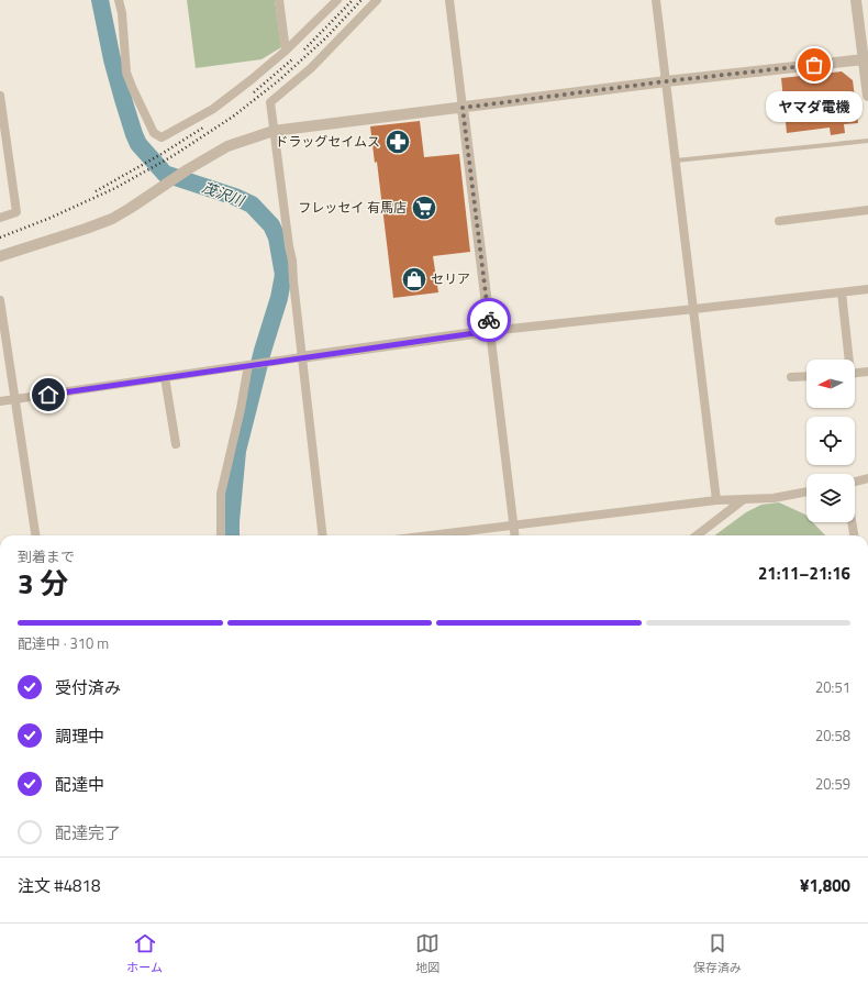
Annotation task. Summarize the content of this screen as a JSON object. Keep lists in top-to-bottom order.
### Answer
{
  "water": ["茂沢川"],
  "places": {
    "other": ["ヤマダ電機"],
    "pharmacy": ["ドラッグセイムス"],
    "supermarket": ["フレッセイ 有馬店"],
    "shop": ["セリア"]
  },
  "north": "left",
  "page": {
    "bubble": "ヤマダ電機",
    "heading": ["3 分", "到着まで", "21:11–21:16"],
    "panel": ["注文 #4818", "¥1,800"],
    "bar": "配達中 · 310 m",
    "list": [
      ["受付済み", "20:51"],
      ["調理中", "20:58"],
      ["配達中", "20:59"],
      "配達完了"
    ],
    "tabs": ["ホーム", "地図", "保存済み"]
  }
}
